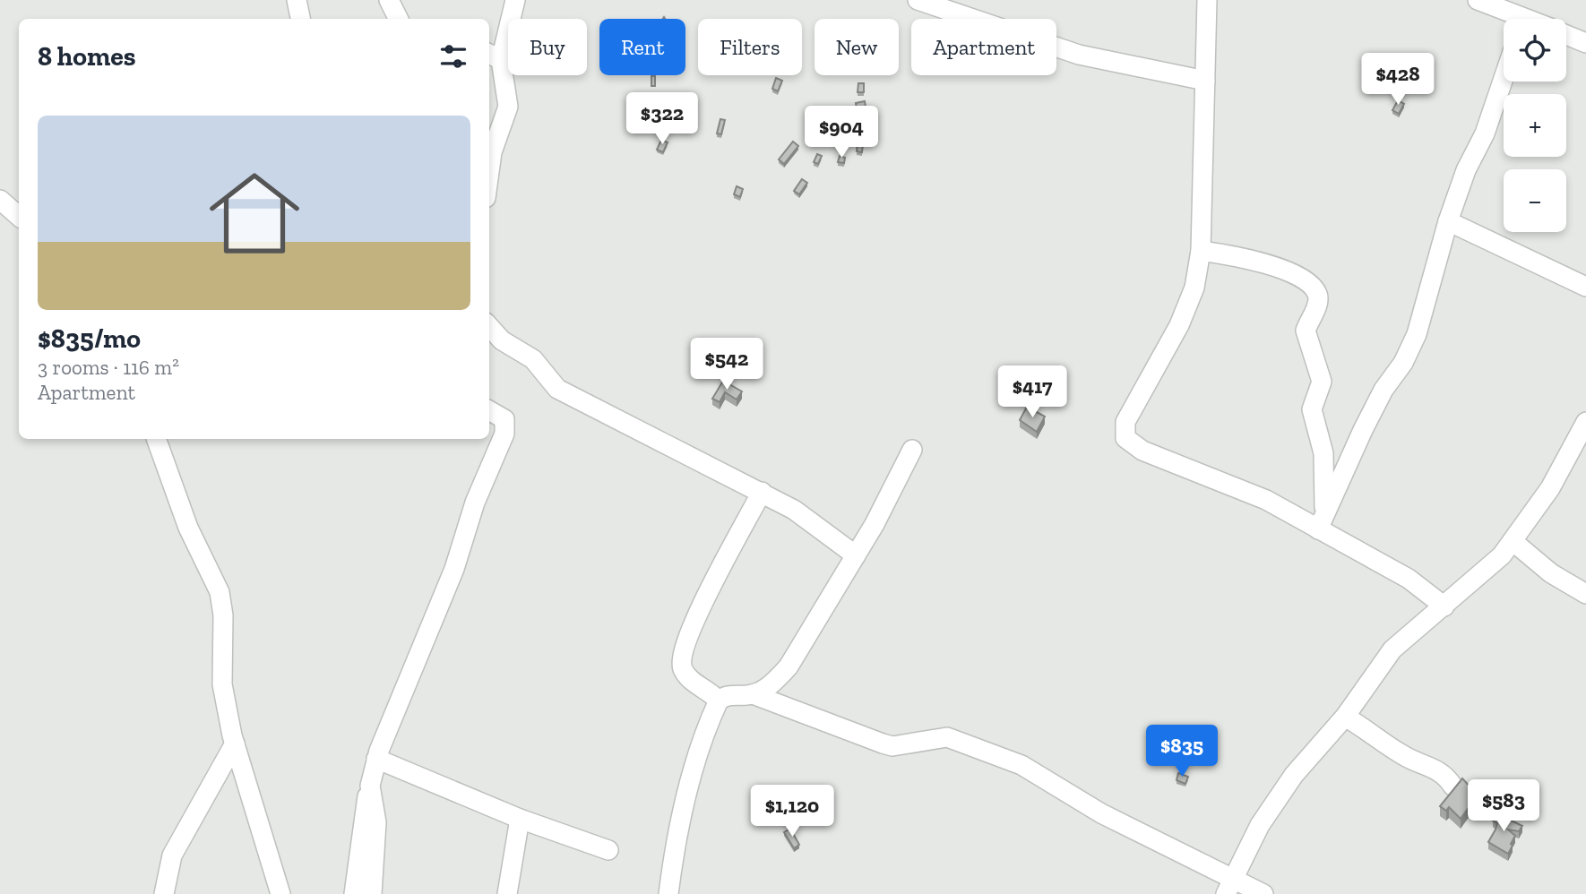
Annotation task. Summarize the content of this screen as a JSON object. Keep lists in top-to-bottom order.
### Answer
{
  "page": {
    "map_buttons": ["+", "−"],
    "chip": [
      "Buy",
      "Rent",
      "Filters",
      "New",
      "Apartment"
    ],
    "heading": "8 homes",
    "price": [
      "$428",
      "$322",
      "$904",
      "$542",
      "$417",
      "$835",
      "$583",
      "$1,120"
    ],
    "list": [
      {
        "name": "$835/mo",
        "note": "3 rooms · 116 m² · Apartment"
      }
    ]
  }
}
